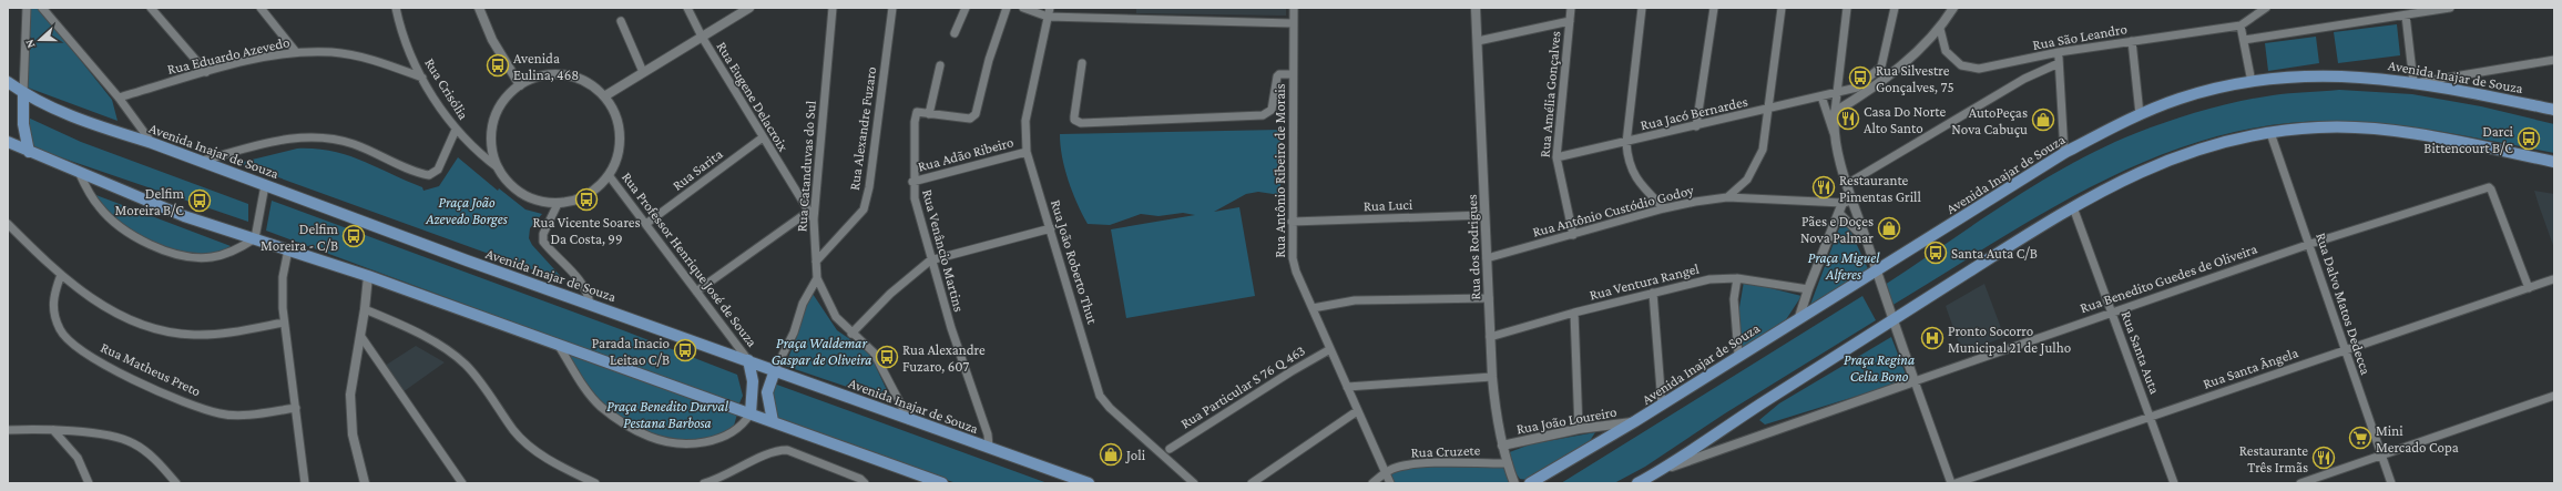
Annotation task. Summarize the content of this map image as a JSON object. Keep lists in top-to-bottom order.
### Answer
{
  "streets": {
    "main road": ["Avenida Inajar de Souza"],
    "street": [
      "Rua São Leandro",
      "Rua Eduardo Azevedo",
      "Rua Crisólia",
      "Rua Amélia Gonçalves",
      "Rua Eugene Delacroix",
      "Rua Jacó Bernardes",
      "Rua Alexandre Fuzaro",
      "Rua Adão Ribeiro",
      "Rua Catanduvas do Sul",
      "Rua Sarita",
      "Rua Antônio Ribeiro de Morais",
      "Rua Luci",
      "Rua Antônio Custódio Godoy",
      "Rua dos Rodrigues",
      "Rua Venâncio Martins",
      "Rua Professor Henrique José de Souza",
      "Rua João Roberto Thut",
      "Rua Benedito Guedes de Oliveira",
      "Rua Ventura Rangel",
      "Rua Dalvo Matos Dedecca",
      "Rua Santa Auta",
      "Rua Santa Ângela",
      "Rua Matheus Preto",
      "Rua Particular S 76 Q 463",
      "Rua João Loureiro",
      "Rua Cruzete"
    ]
  },
  "crossings": [
    ["Rua Eduardo Azevedo", "Rua Crisólia"],
    ["Avenida Inajar de Souza", "Rua Venâncio Martins"],
    ["Avenida Inajar de Souza", "Rua Professor Henrique José de Souza"],
    ["Avenida Inajar de Souza", "Rua João Loureiro"],
    ["Rua Crisólia", "Rua Professor Henrique José de Souza"],
    ["Rua Amélia Gonçalves", "Rua Jacó Bernardes"],
    ["Rua Amélia Gonçalves", "Rua Antônio Custódio Godoy"],
    ["Rua Eugene Delacroix", "Rua Catanduvas do Sul"],
    ["Rua Eugene Delacroix", "Rua Sarita"],
    ["Rua Alexandre Fuzaro", "Rua Catanduvas do Sul"],
    ["Rua Adão Ribeiro", "Rua Venâncio Martins"],
    ["Rua Adão Ribeiro", "Rua João Roberto Thut"],
    ["Rua Sarita", "Rua Professor Henrique José de Souza"],
    ["Rua Antônio Ribeiro de Morais", "Rua Luci"],
    ["Rua Antônio Ribeiro de Morais", "Rua Particular S 76 Q 463"],
    ["Rua Antônio Ribeiro de Morais", "Rua Cruzete"],
    ["Rua Luci", "Rua dos Rodrigues"],
    ["Rua Antônio Custódio Godoy", "Rua dos Rodrigues"],
    ["Rua dos Rodrigues", "Rua Ventura Rangel"],
    ["Rua dos Rodrigues", "Rua João Loureiro"],
    ["Rua dos Rodrigues", "Rua Cruzete"],
    ["Rua Benedito Guedes de Oliveira", "Rua Dalvo Matos Dedecca"],
    ["Rua Benedito Guedes de Oliveira", "Rua Santa Auta"],
    ["Rua Benedito Guedes de Oliveira", "Rua Santa Ângela"],
    ["Rua Dalvo Matos Dedecca", "Rua Santa Ângela"],
    ["Rua Santa Auta", "Rua Santa Ângela"]
  ],
  "parks": [
    "Praça João Azevedo Borges",
    "Praça Miguel Alferes",
    "Praça Waldemar Gaspar de Oliveira",
    "Praça Regina Celia Bono",
    "Praça Benedito Durval Pestana Barbosa"
  ],
  "places": {
    "bus stop": [
      "Avenida Eulina, 468",
      "Rua Silvestre Gonçalves, 75",
      "Darci Bittencourt B/C",
      "Rua Vicente Soares Da Costa, 99",
      "Delfim Moreira B/C",
      "Delfim Moreira - C/B",
      "Santa Auta C/B",
      "Parada Inacio Leitao C/B",
      "Rua Alexandre Fuzaro, 607"
    ],
    "restaurant": ["Casa Do Norte Alto Santo", "Restaurante Pimentas Grill", "Restaurante Três Irmãs"],
    "shop": ["AutoPeças Nova Cabuçu", "Pães e Doçes Nova Palmar", "Joli"],
    "hospital": ["Pronto Socorro Municipal 21 de Julho"],
    "supermarket": ["Mini Mercado Copa"]
  },
  "north": "left"
}
